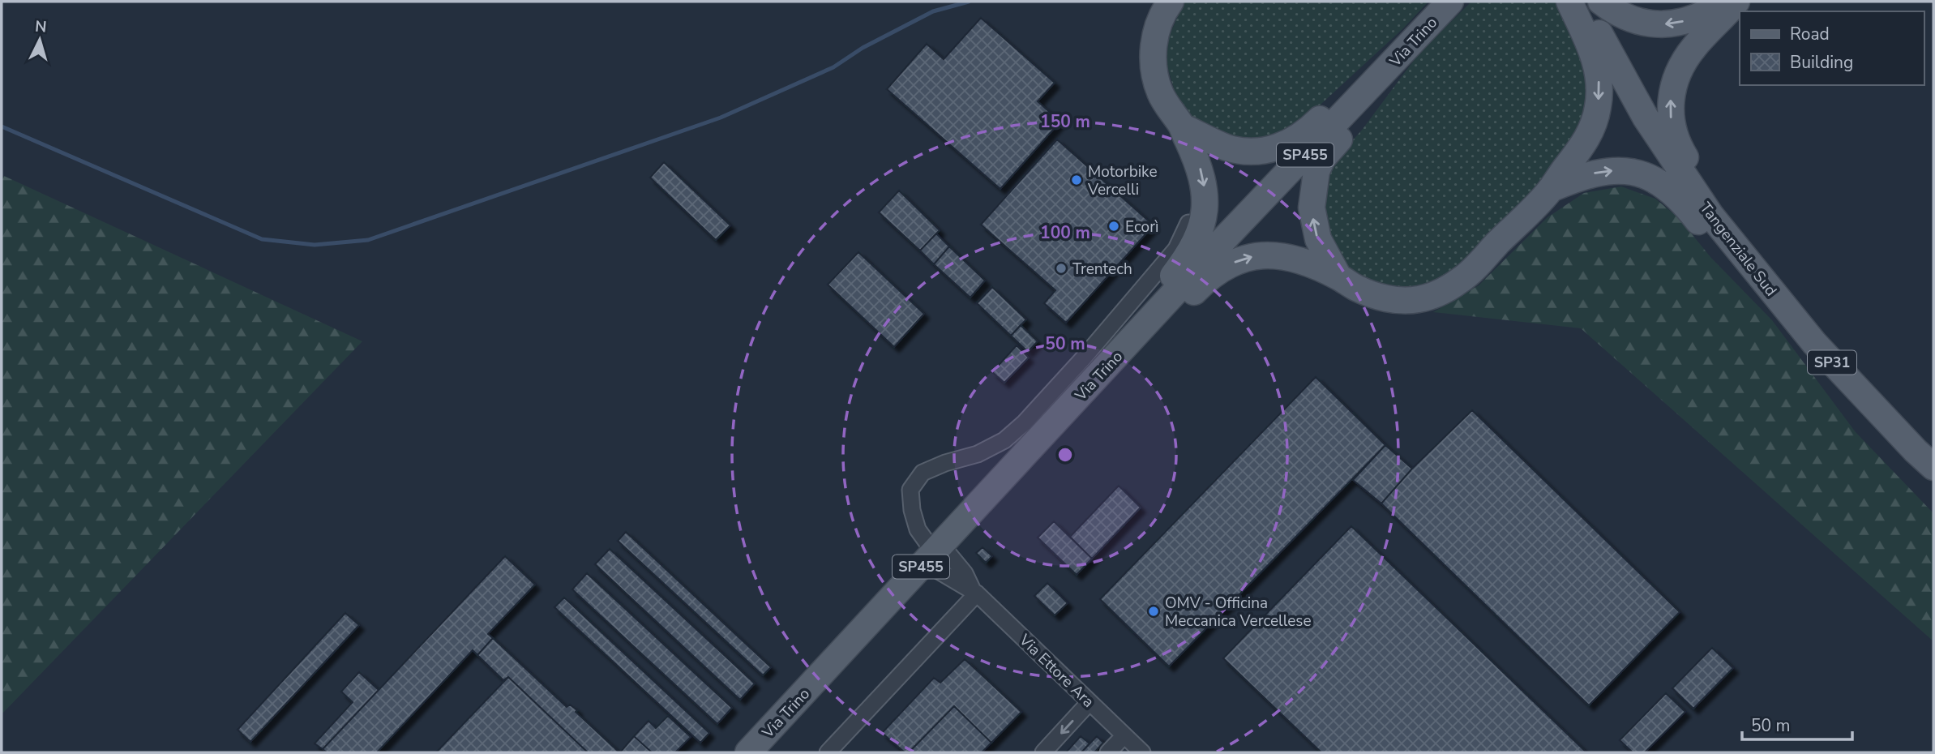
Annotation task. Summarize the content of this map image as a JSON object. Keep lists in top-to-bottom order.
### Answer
{
  "streets": {
    "main road": [
      "Via Trino",
      "SP455",
      "Tangenziale Sud",
      "SP31"
    ],
    "street": ["Via Ettore Ara"]
  },
  "crossings": [
    ["Via Trino", "Via Ettore Ara"]
  ],
  "places": [
    "Motorbike Vercelli",
    "Ecorì",
    "Trentech",
    "OMV - Officina Meccanica Vercellese"
  ],
  "legend": ["Road", "Building"],
  "scale_bar": "50 m",
  "north": "top",
  "rings": ["150 m", "100 m", "50 m"]
}
